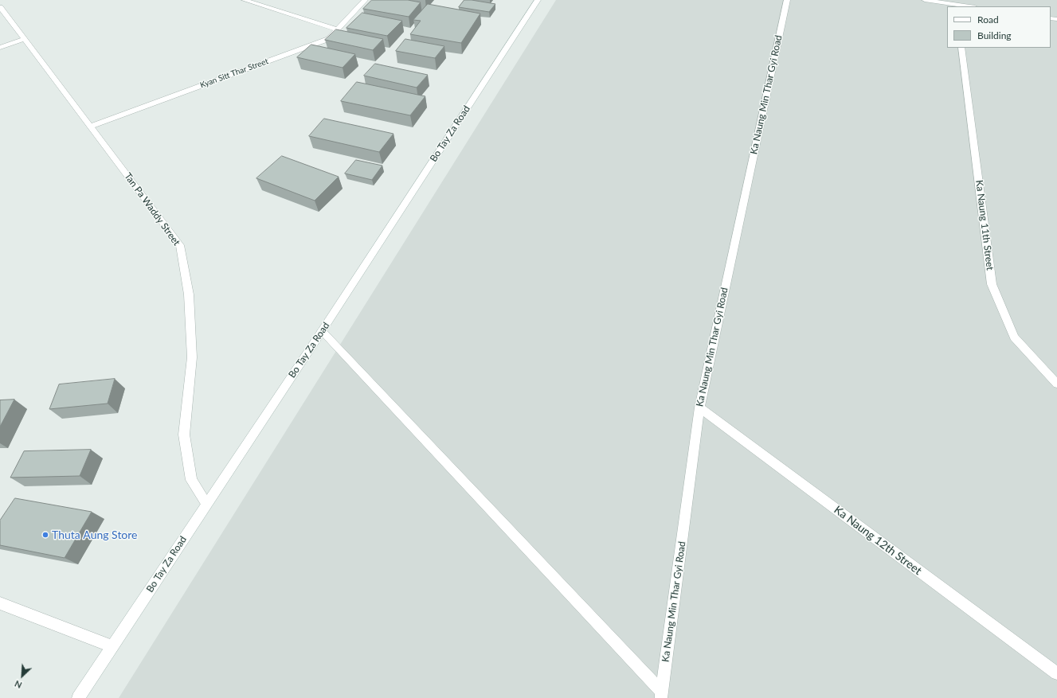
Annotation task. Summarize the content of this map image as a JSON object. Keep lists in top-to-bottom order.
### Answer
{
  "streets": {
    "street": [
      "Kyan Sitt Thar Street",
      "Ka Naung Min Thar Gyi Road",
      "Bo Tay Za Road",
      "Tan Pa Waddy Street",
      "Ka Naung 11th Street",
      "Ka Naung 12th Street"
    ]
  },
  "crossings": [
    ["Kyan Sitt Thar Street", "Tan Pa Waddy Street"],
    ["Ka Naung Min Thar Gyi Road", "Ka Naung 12th Street"],
    ["Bo Tay Za Road", "Tan Pa Waddy Street"]
  ],
  "places": ["Thuta Aung Store"],
  "legend": ["Road", "Building"],
  "north": "bottom left"
}
